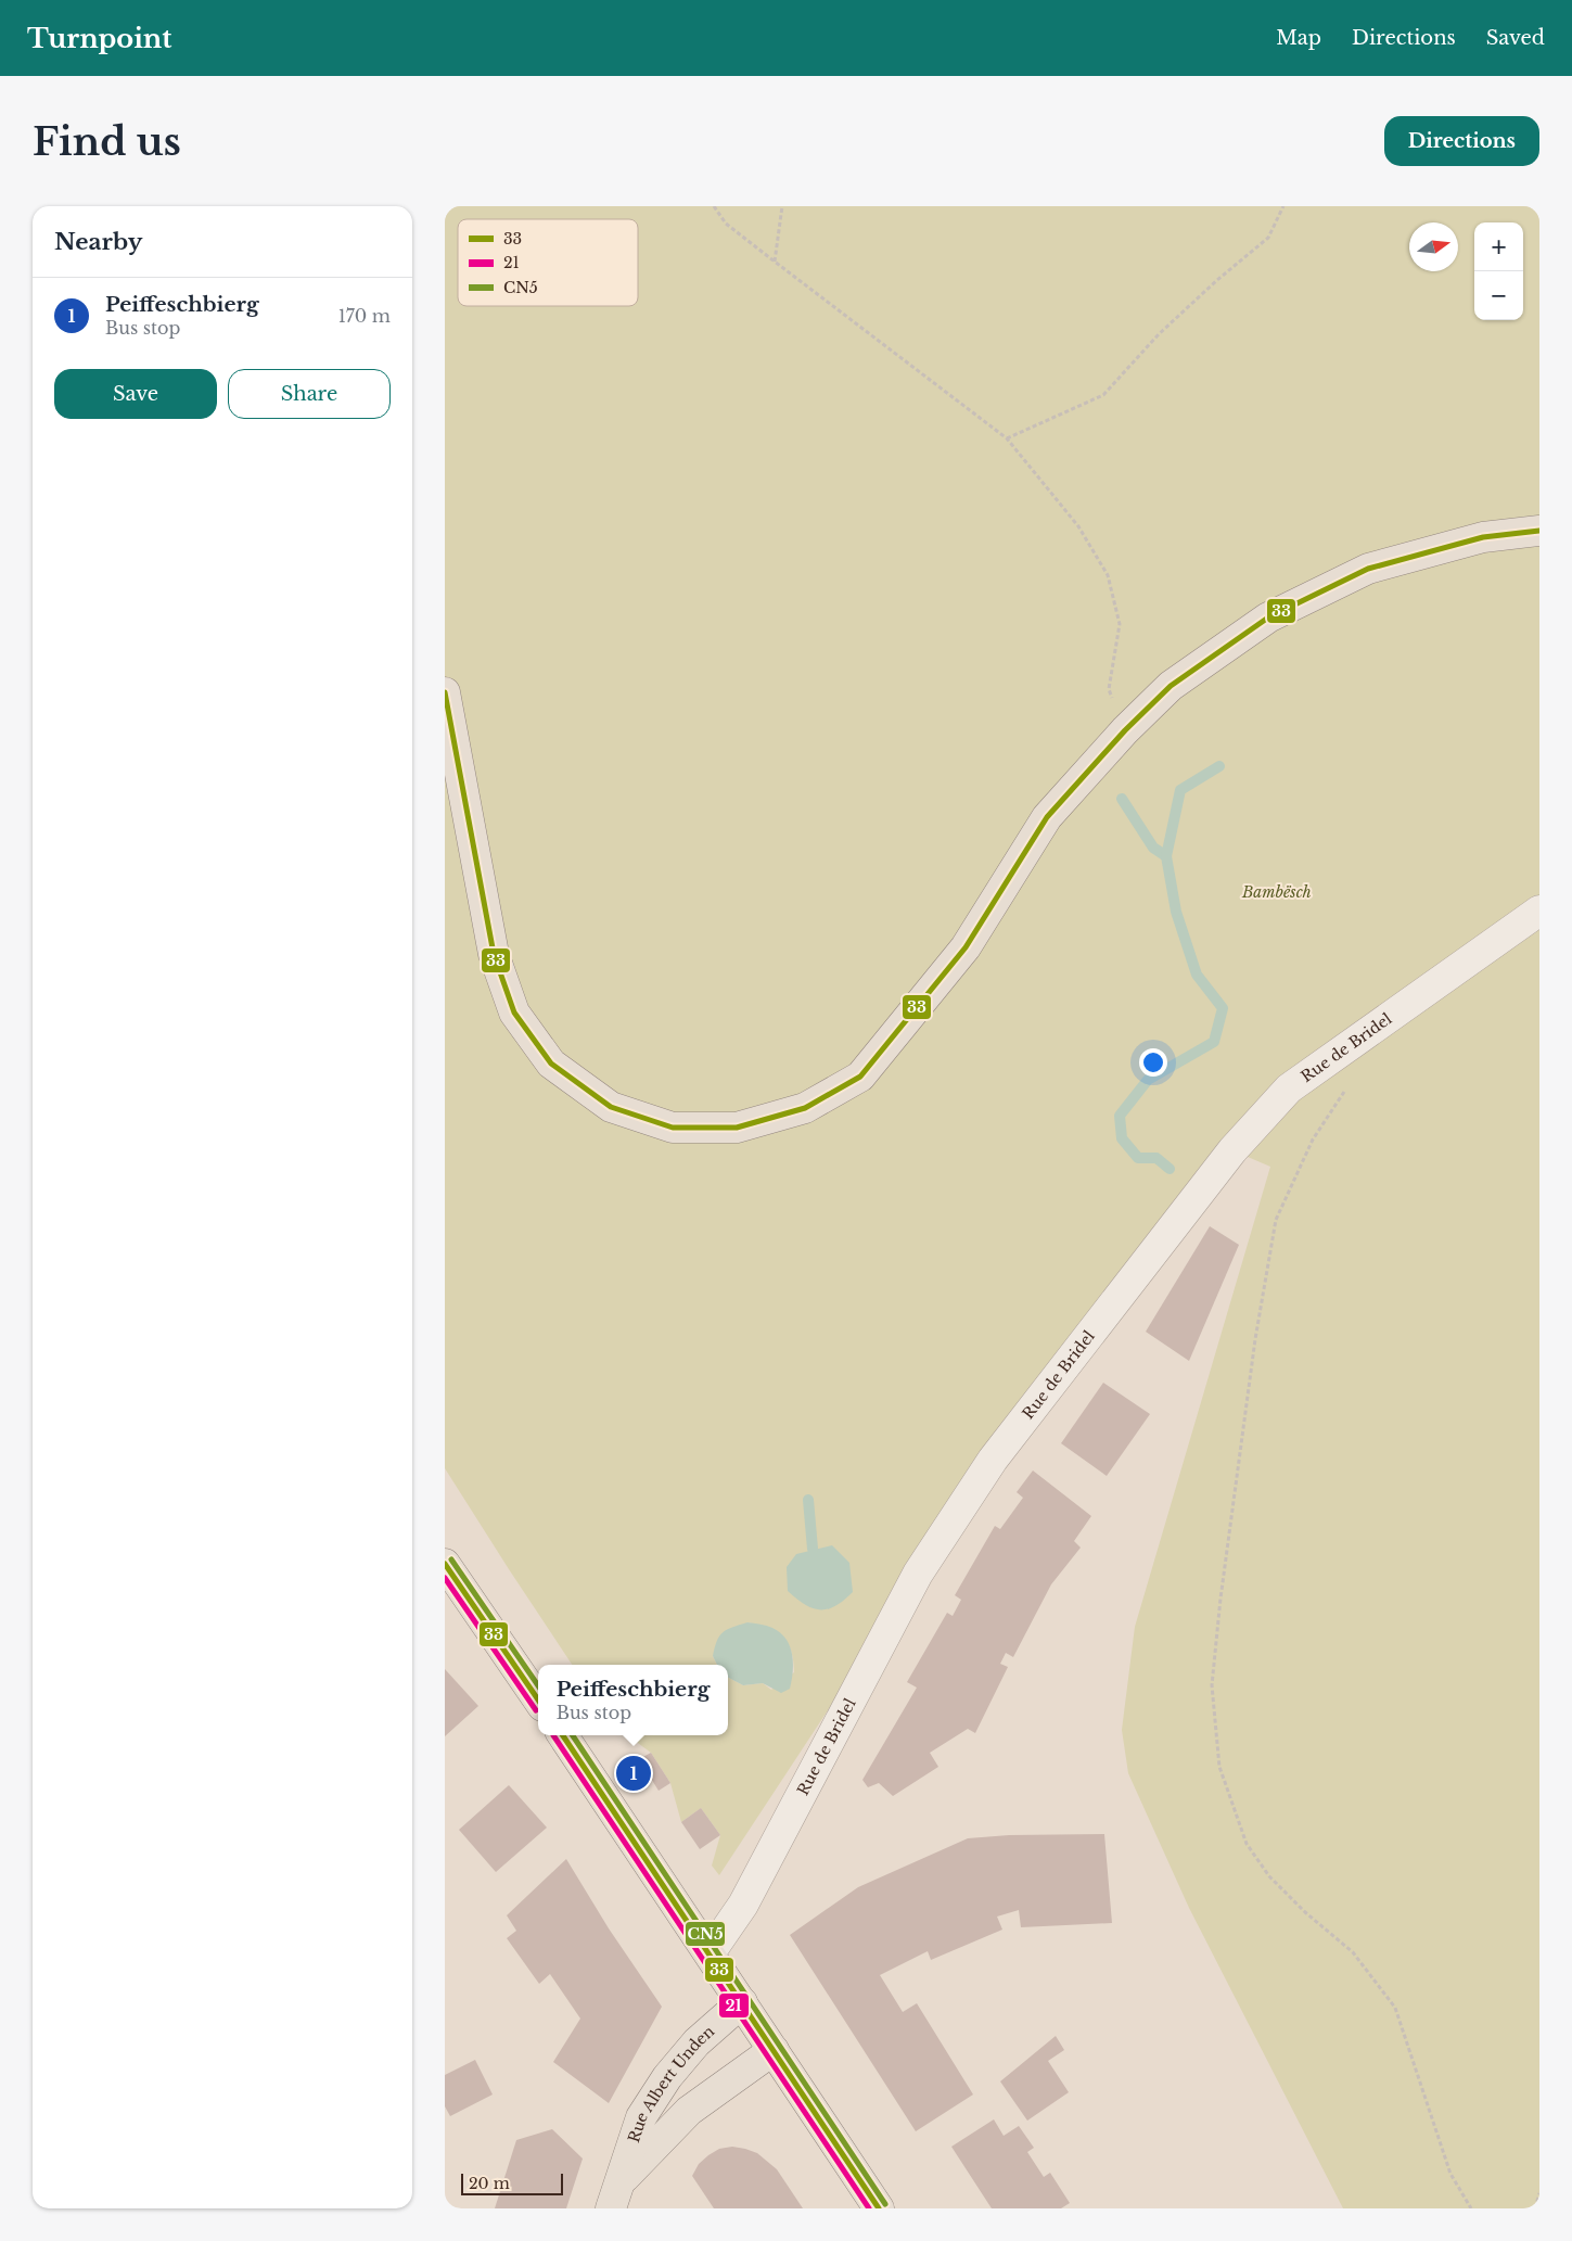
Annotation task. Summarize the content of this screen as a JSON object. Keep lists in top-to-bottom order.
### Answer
{
  "streets": {
    "main road": ["Rue Albert Unden"],
    "street": ["Rue de Bridel"]
  },
  "parks": ["Bambësch"],
  "lines": ["transit line 33", "transit line CN5", "transit line 21"],
  "legend": ["33", "21", "CN5"],
  "scale_bar": "20 m",
  "north": "right",
  "page": {
    "header": "Turnpoint",
    "nav": ["Map", "Directions", "Saved"],
    "buttons": [
      "Directions",
      ["Save", "Share"]
    ],
    "title": "Find us",
    "heading": "Nearby",
    "map_buttons": ["+", "−"],
    "list": [
      {
        "mark": "1",
        "name": "Peiffeschbierg",
        "note": "Bus stop",
        "value": "170 m"
      }
    ],
    "popup": ["Peiffeschbierg", "Bus stop"],
    "pins": "1",
    "scale": "20 m"
  }
}
